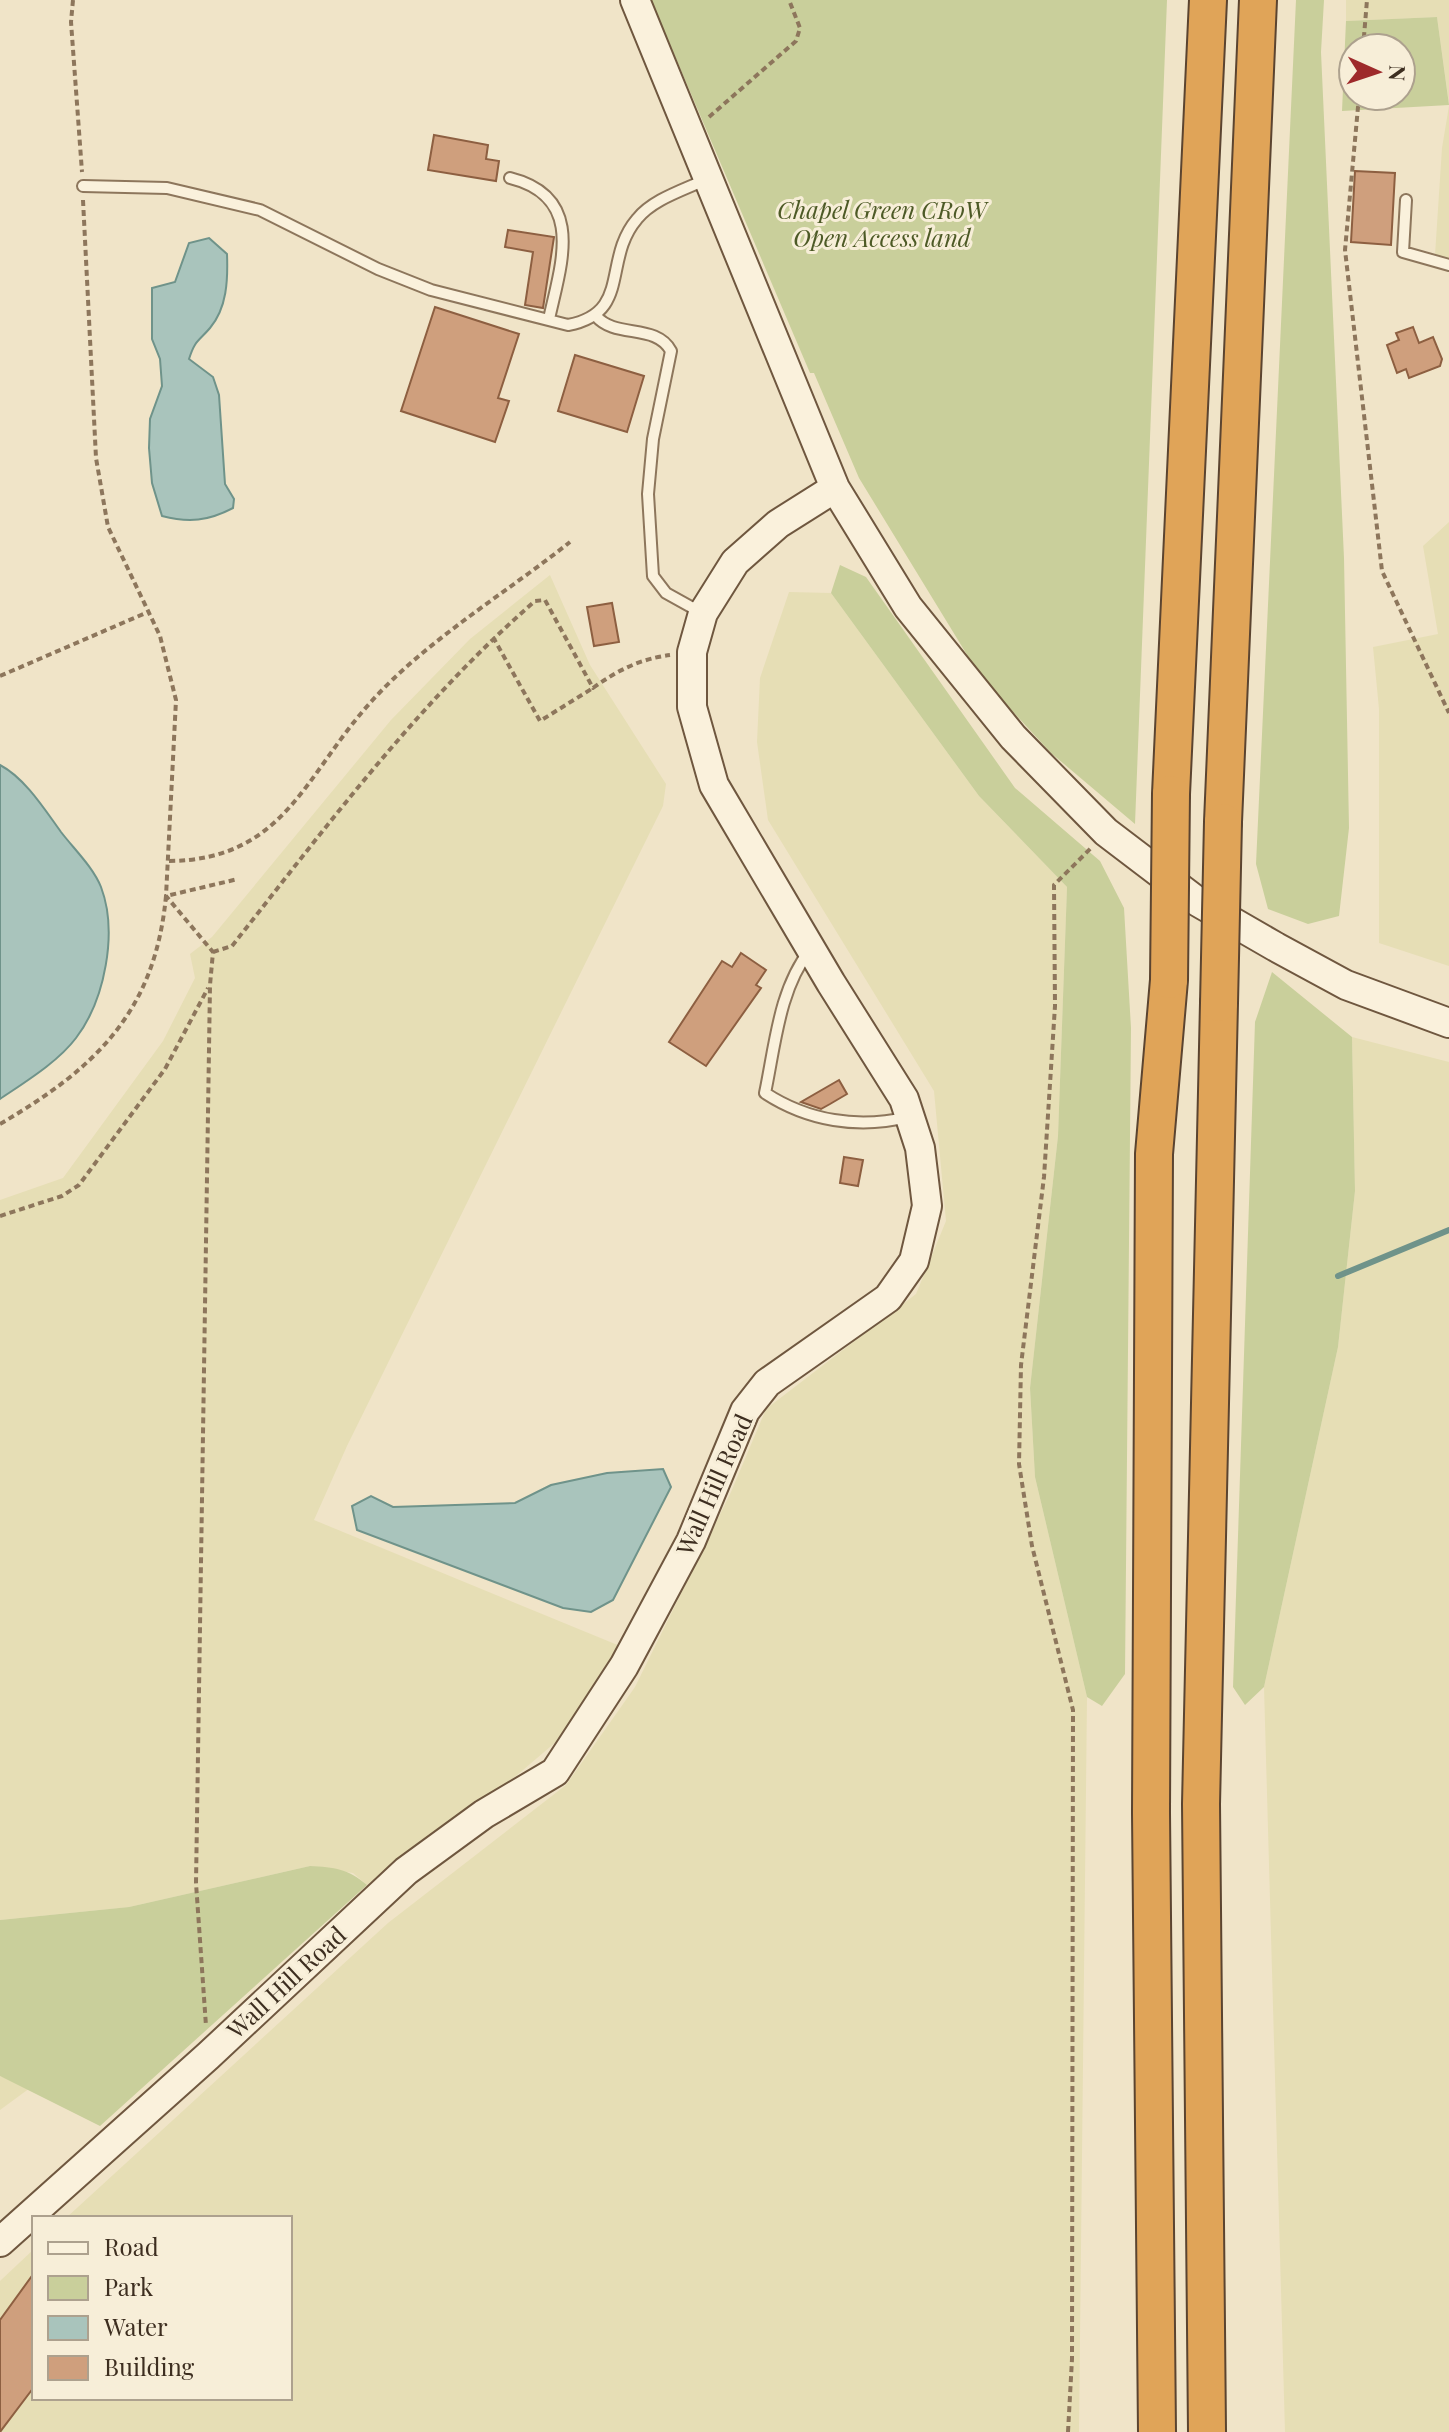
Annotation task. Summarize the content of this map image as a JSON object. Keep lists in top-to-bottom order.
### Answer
{
  "streets": {
    "street": ["Wall Hill Road"]
  },
  "parks": ["Chapel Green CRoW Open Access land"],
  "legend": [
    "Road",
    "Park",
    "Water",
    "Building"
  ],
  "north": "right"
}
